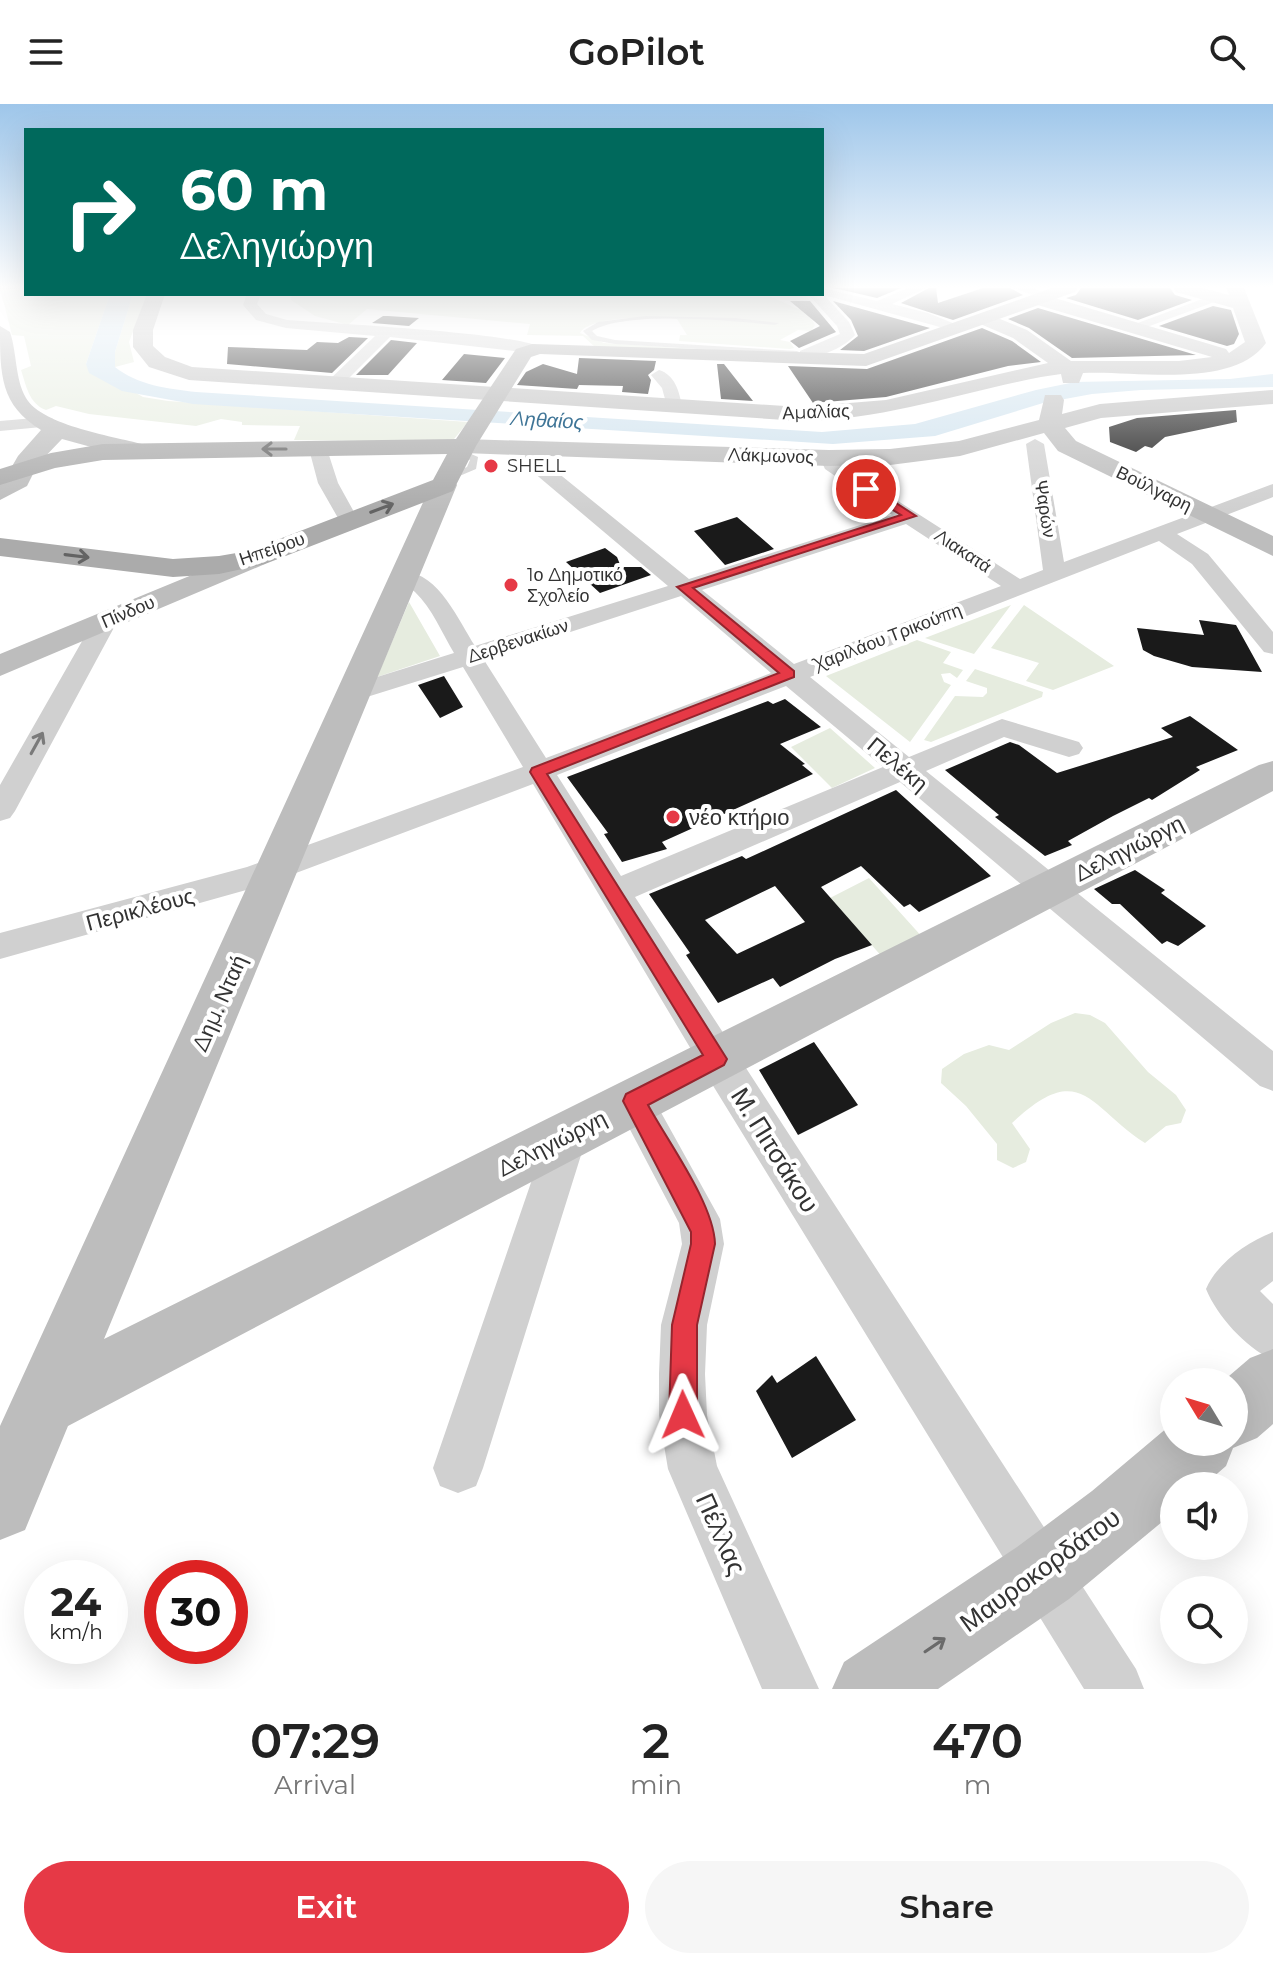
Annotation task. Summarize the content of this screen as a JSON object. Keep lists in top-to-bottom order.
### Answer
{
  "streets": {
    "main road": ["Ηπείρου"],
    "street": [
      "Αμαλίας",
      "Λάκμωνος",
      "Βούλγαρη",
      "Ψαρών",
      "Λιακατά",
      "Πίνδου",
      "Χαριλάου Τρικούπη",
      "Δερβενακίων",
      "Πελέκη",
      "Δεληγιώργη",
      "Περικλέους",
      "Δημ. Νταή",
      "Μ. Πιτσάκου",
      "Πέλλας",
      "Μαυροκορδάτου"
    ]
  },
  "crossings": [
    ["Αμαλίας", "Λάκμωνος"],
    ["Αμαλίας", "Βούλγαρη"],
    ["Αμαλίας", "Ψαρών"],
    ["Λάκμωνος", "Βούλγαρη"],
    ["Λάκμωνος", "Ψαρών"],
    ["Λάκμωνος", "Λιακατά"],
    ["Λάκμωνος", "Πελέκη"],
    ["Βούλγαρη", "Ψαρών"],
    ["Βούλγαρη", "Χαριλάου Τρικούπη"],
    ["Ψαρών", "Χαριλάου Τρικούπη"],
    ["Ηπείρου", "Πίνδου"],
    ["Ηπείρου", "Δημ. Νταή"],
    ["Λιακατά", "Χαριλάου Τρικούπη"],
    ["Λιακατά", "Δερβενακίων"],
    ["Χαριλάου Τρικούπη", "Πελέκη"],
    ["Χαριλάου Τρικούπη", "Περικλέους"],
    ["Χαριλάου Τρικούπη", "Δημ. Νταή"],
    ["Χαριλάου Τρικούπη", "Μ. Πιτσάκου"],
    ["Δερβενακίων", "Πελέκη"],
    ["Δερβενακίων", "Δημ. Νταή"],
    ["Δερβενακίων", "Μ. Πιτσάκου"],
    ["Πελέκη", "Δεληγιώργη"],
    ["Δεληγιώργη", "Δημ. Νταή"],
    ["Δεληγιώργη", "Μ. Πιτσάκου"],
    ["Δεληγιώργη", "Πέλλας"],
    ["Περικλέους", "Δημ. Νταή"],
    ["Δημ. Νταή", "Μ. Πιτσάκου"],
    ["Μ. Πιτσάκου", "Μαυροκορδάτου"]
  ],
  "one_way": ["Μαυροκορδάτου"],
  "water": ["Ληθαίος"],
  "places": ["SHELL", "1ο Δημοτικό Σχολείο", "νέο κτήριο"],
  "north": "top left",
  "page": {
    "header": "GoPilot",
    "turn": ["60 m", "Δεληγιώργη"],
    "speed": "24 km/h",
    "limit": "30",
    "eta": [
      "07:29",
      "Arrival",
      "2",
      "min",
      "470",
      "m"
    ],
    "buttons": ["Exit", "Share"]
  }
}
